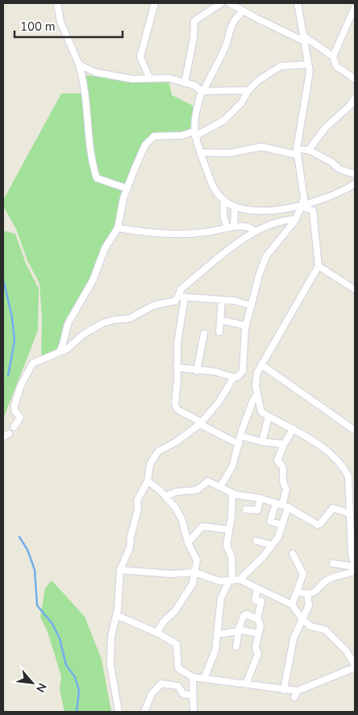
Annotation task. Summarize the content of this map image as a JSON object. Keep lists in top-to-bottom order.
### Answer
{
  "scale_bar": "100 m",
  "north": "bottom right"
}
